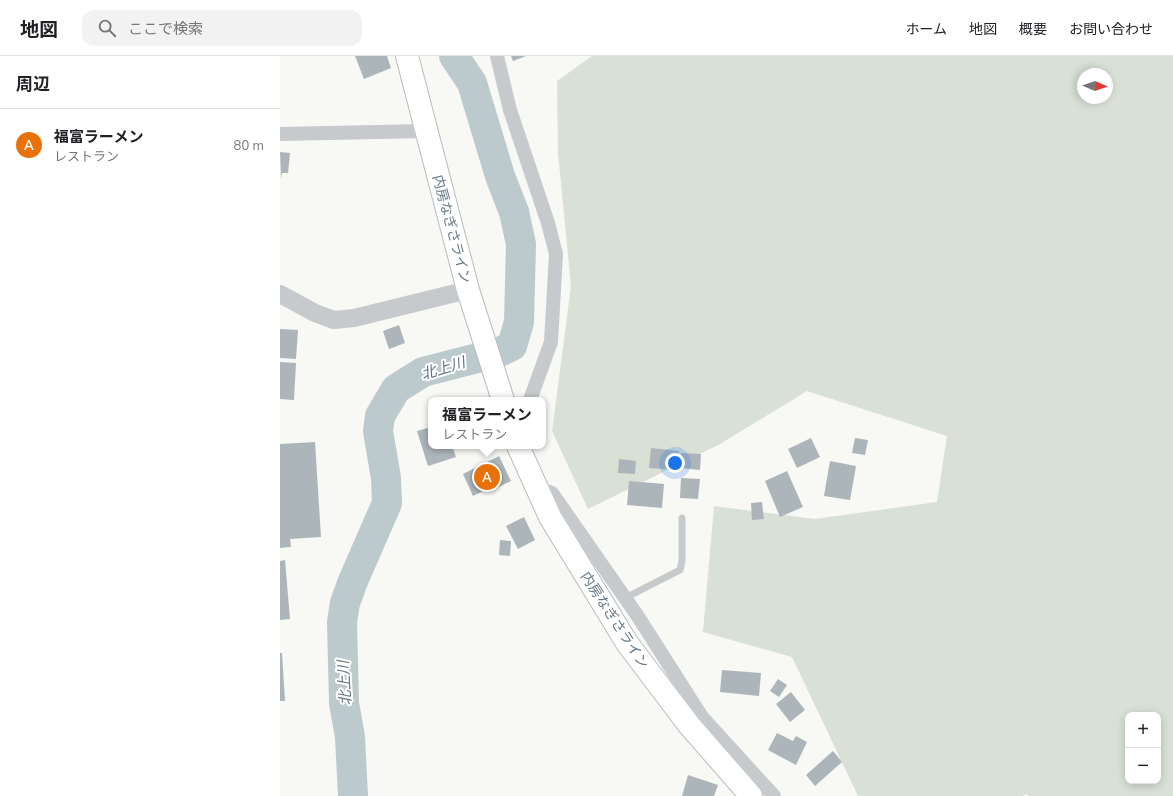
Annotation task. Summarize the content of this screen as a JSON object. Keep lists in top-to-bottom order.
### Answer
{
  "streets": {
    "highway": ["内房なぎさライン"]
  },
  "water": ["北上川"],
  "north": "right",
  "page": {
    "header": "地図",
    "search": "ここで検索",
    "nav": [
      "ホーム",
      "地図",
      "概要",
      "お問い合わせ"
    ],
    "heading": "周辺",
    "list": [
      {
        "mark": "A",
        "name": "福富ラーメン",
        "note": "レストラン",
        "value": "80 m"
      }
    ],
    "popup": ["福富ラーメン", "レストラン"],
    "pins": "A",
    "map_buttons": ["+", "−"]
  }
}
